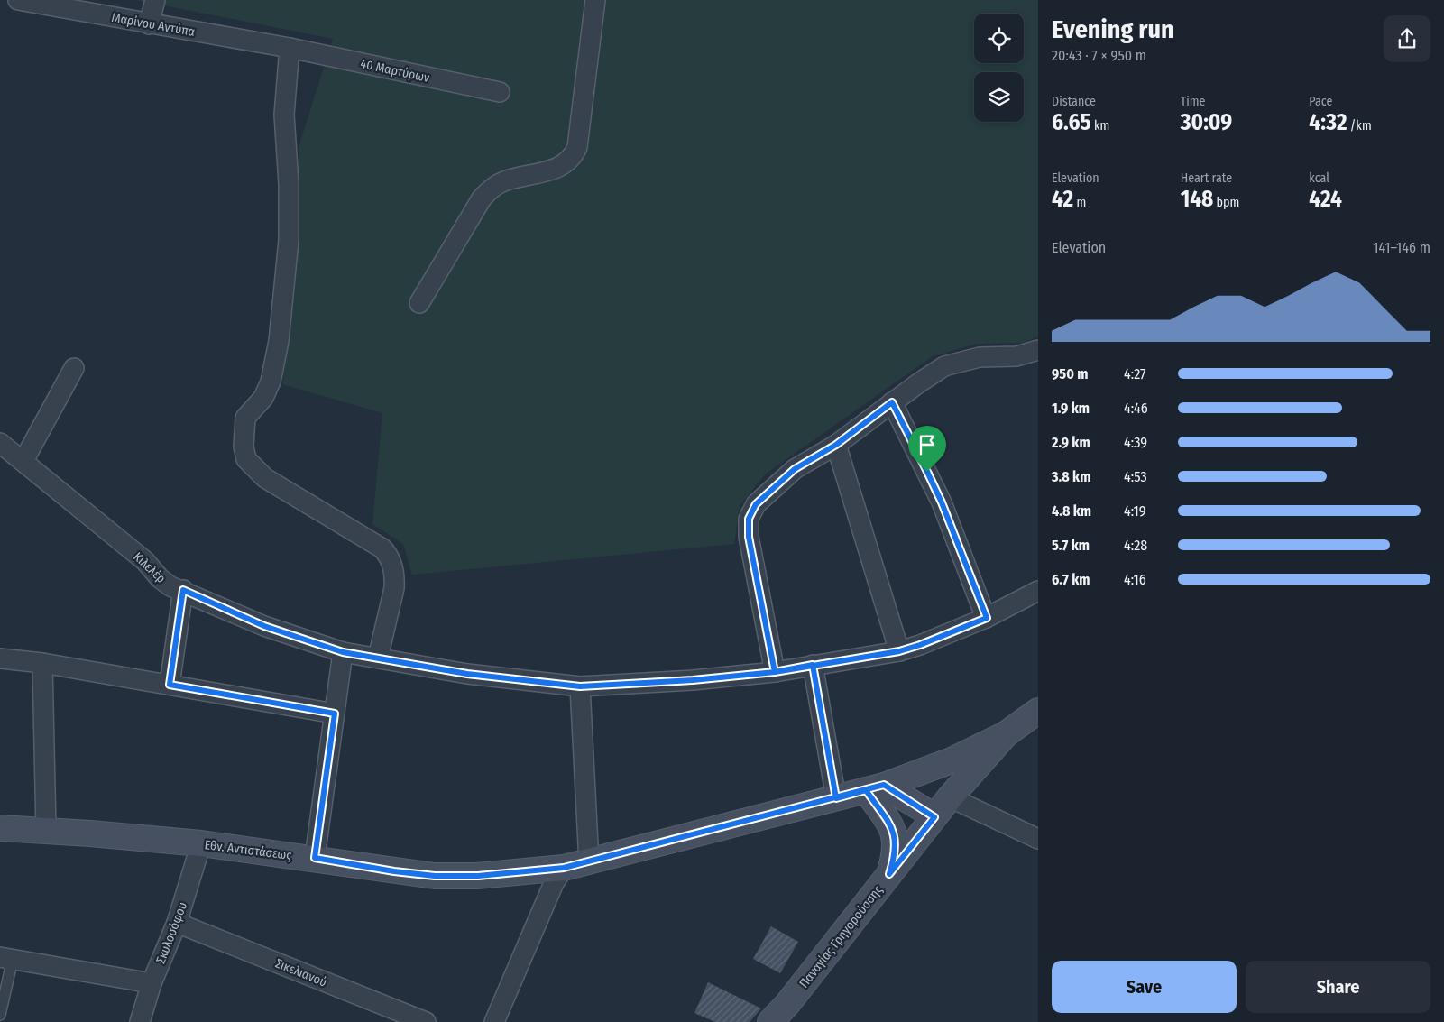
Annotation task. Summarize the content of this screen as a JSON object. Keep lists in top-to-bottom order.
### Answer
{
  "streets": {
    "street": [
      "Μαρίνου Αντύπα",
      "40 Μαρτύρων",
      "Κιλελέρ",
      "Εθν. Αντιστάσεως",
      "Σκυλοσόφου",
      "Παναγίας Γρηγορούσσης",
      "Σικελιανού"
    ]
  },
  "crossings": [
    ["Μαρίνου Αντύπα", "40 Μαρτύρων"],
    ["Εθν. Αντιστάσεως", "Σκυλοσόφου"],
    ["Εθν. Αντιστάσεως", "Παναγίας Γρηγορούσσης"],
    ["Σκυλοσόφου", "Σικελιανού"]
  ],
  "page": {
    "heading": ["Evening run", "20:43 · 7 × 950 m"],
    "stats": [
      ["Distance", "6.65 km"],
      ["Time", "30:09"],
      ["Pace", "4:32 /km"],
      ["Elevation", "42 m"],
      ["Heart rate", "148 bpm"],
      ["kcal", "424"]
    ],
    "chart": ["Elevation", "141–146 m"],
    "list": [
      {
        "name": "950 m",
        "note": "4:27"
      },
      {
        "name": "1.9 km",
        "note": "4:46"
      },
      {
        "name": "2.9 km",
        "note": "4:39"
      },
      {
        "name": "3.8 km",
        "note": "4:53"
      },
      {
        "name": "4.8 km",
        "note": "4:19"
      },
      {
        "name": "5.7 km",
        "note": "4:28"
      },
      {
        "name": "6.7 km",
        "note": "4:16"
      }
    ],
    "buttons": ["Save", "Share"]
  }
}
